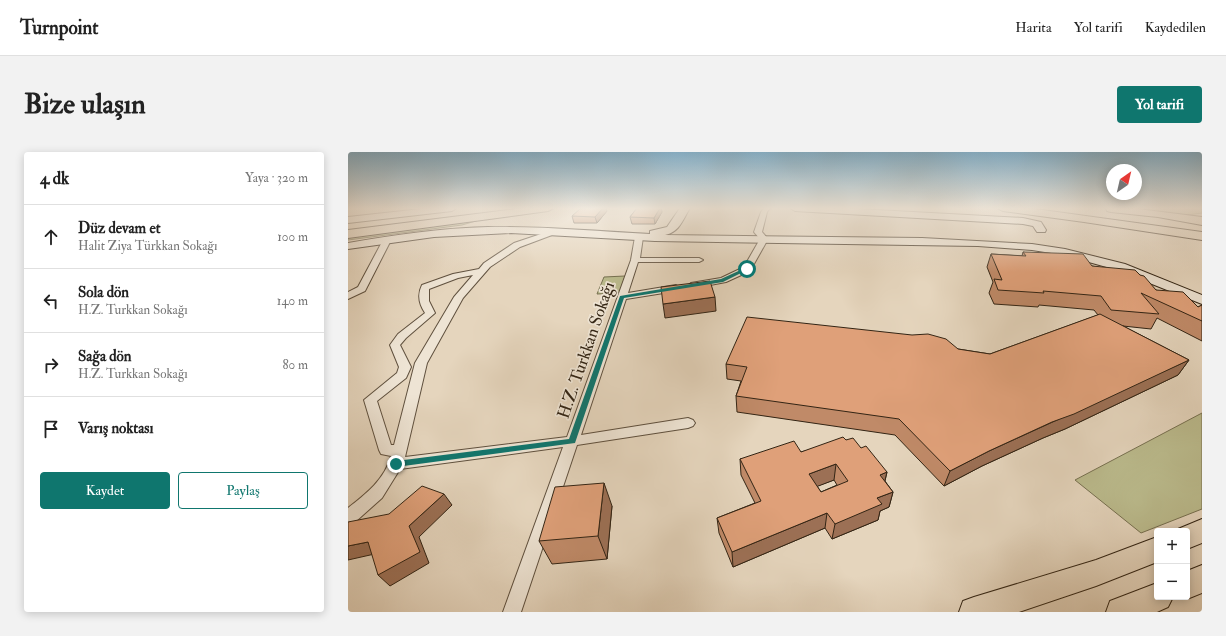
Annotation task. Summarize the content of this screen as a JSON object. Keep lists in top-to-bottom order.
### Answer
{
  "streets": {
    "street": ["H.Z. Turkkan Sokağı"]
  },
  "north": "top right",
  "page": {
    "header": "Turnpoint",
    "nav": ["Harita", "Yol tarifi", "Kaydedilen"],
    "buttons": [
      "Yol tarifi",
      ["Kaydet", "Paylaş"]
    ],
    "title": "Bize ulaşın",
    "heading": ["4 dk", "Yaya · 320 m"],
    "list": [
      ["Düz devam et", "Halit Ziya Türkkan Sokağı", "100 m"],
      ["Sola dön", "H.Z. Turkkan Sokağı", "140 m"],
      ["Sağa dön", "H.Z. Turkkan Sokağı", "80 m"],
      "Varış noktası"
    ],
    "map_buttons": ["+", "−"]
  }
}
